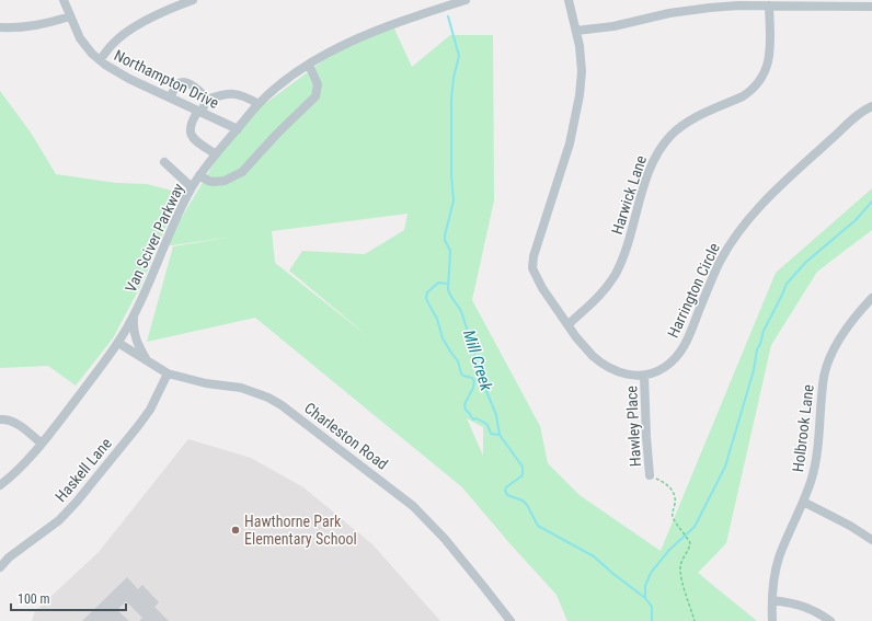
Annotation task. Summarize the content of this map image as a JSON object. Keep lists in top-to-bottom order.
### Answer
{
  "streets": {
    "street": [
      "Northampton Drive",
      "Harwick Lane",
      "Van Sciver Parkway",
      "Harrington Circle",
      "Hawley Place",
      "Holbrook Lane",
      "Charleston Road",
      "Haskell Lane"
    ]
  },
  "crossings": [
    ["Northampton Drive", "Van Sciver Parkway"],
    ["Van Sciver Parkway", "Charleston Road"],
    ["Harrington Circle", "Hawley Place"],
    ["Charleston Road", "Haskell Lane"]
  ],
  "water": ["Mill Creek"],
  "places": ["Hawthorne Park Elementary School"],
  "scale_bar": "100 m"
}
